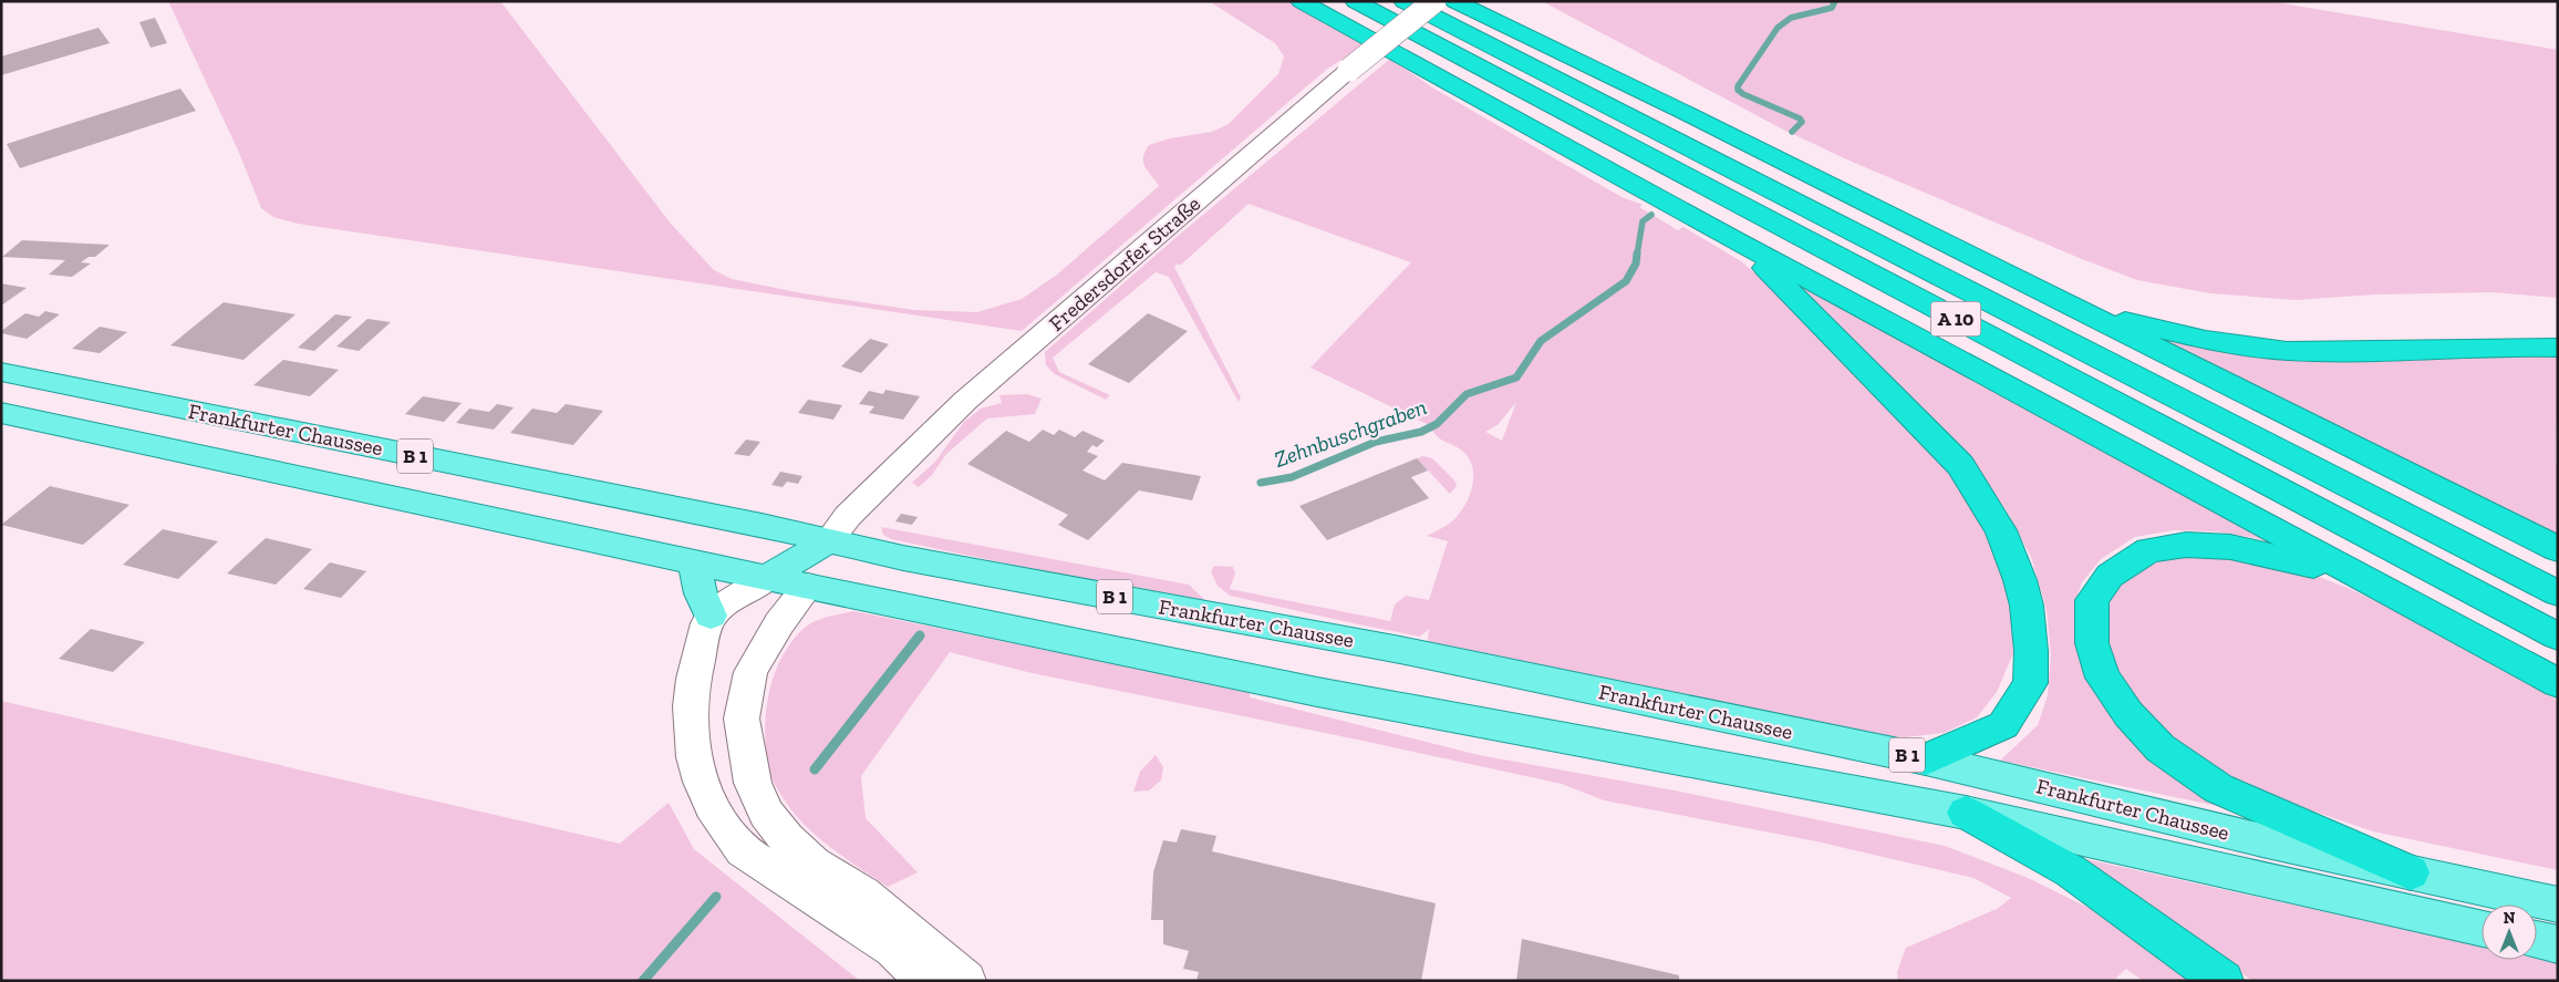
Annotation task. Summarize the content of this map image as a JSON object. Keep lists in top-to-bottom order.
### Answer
{
  "streets": {
    "highway": ["A 10"],
    "main road": ["Frankfurter Chaussee", "B 1"],
    "street": ["Fredersdorfer Straße"]
  },
  "crossings": [
    ["Fredersdorfer Straße", "Frankfurter Chaussee"]
  ],
  "water": ["Zehnbuschgraben"],
  "north": "top"
}
